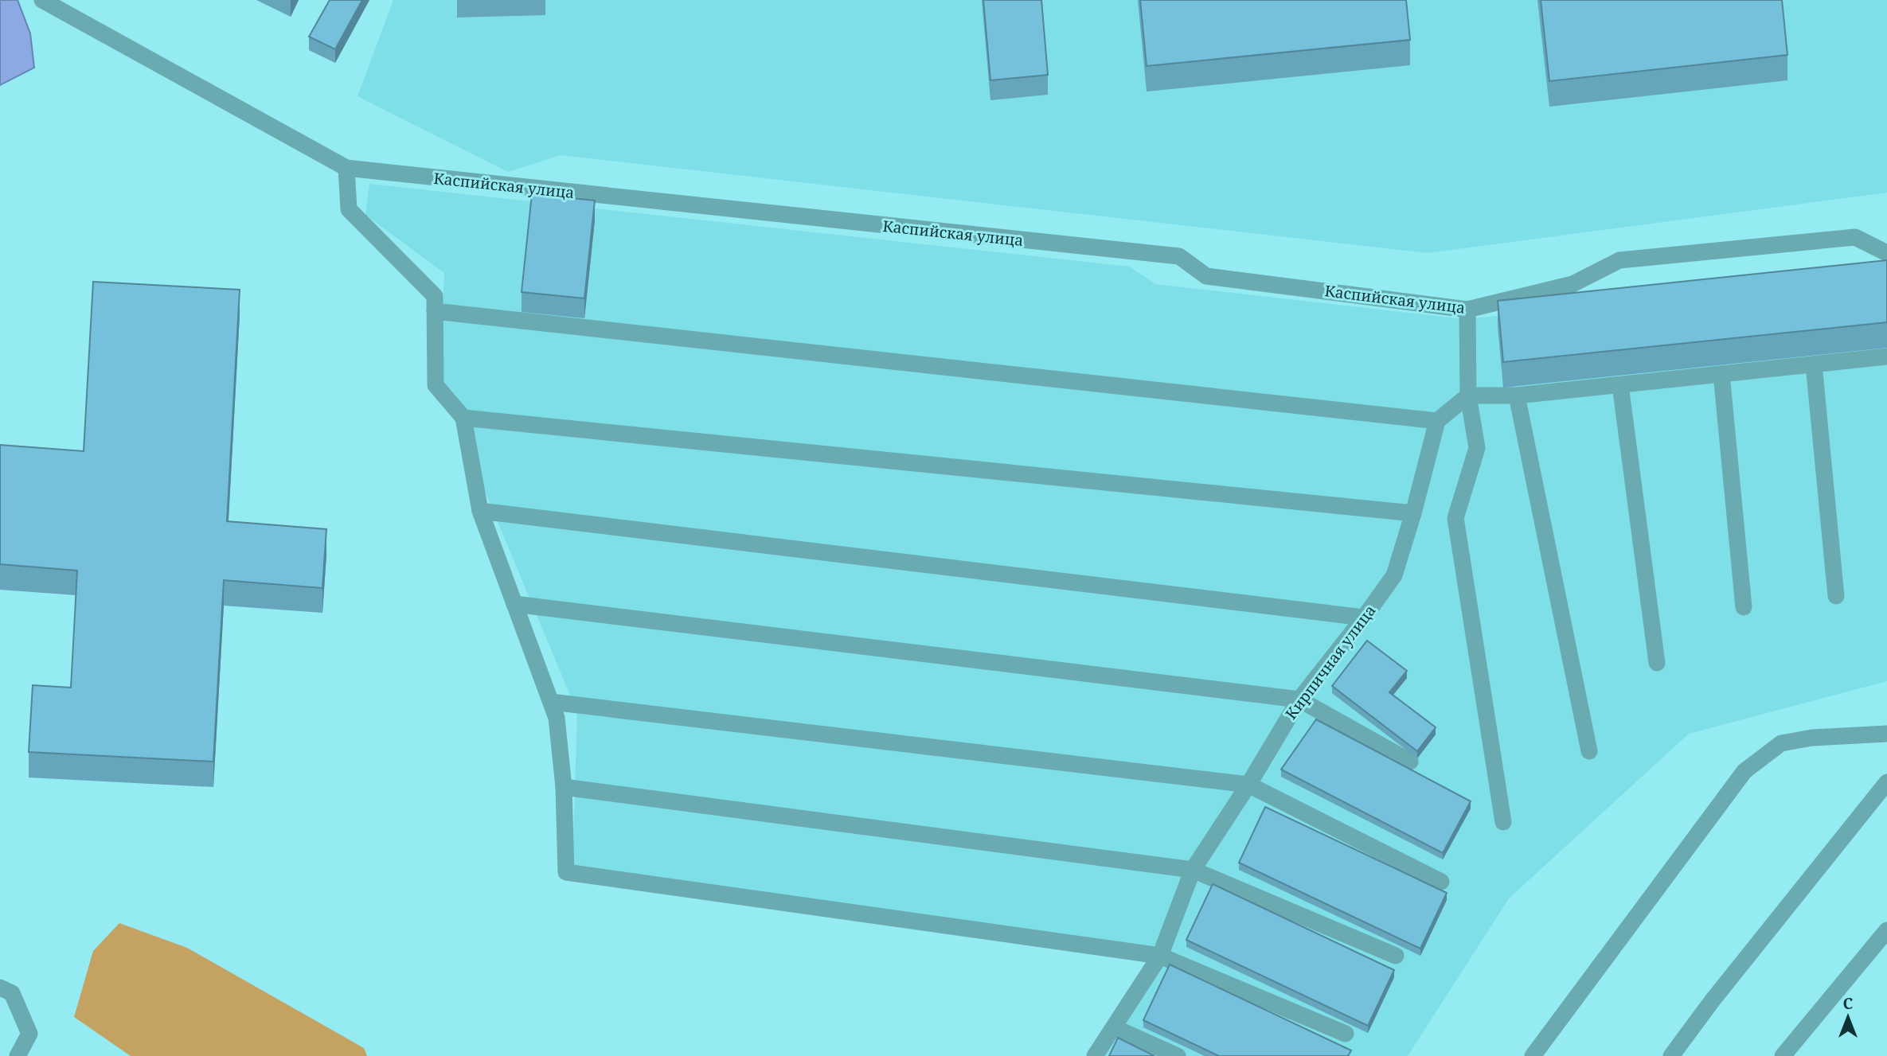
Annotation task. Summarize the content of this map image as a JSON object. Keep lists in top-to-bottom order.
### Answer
{
  "streets": {
    "street": ["Каспийская улица", "Кирпичная улица"]
  },
  "north": "top"
}
